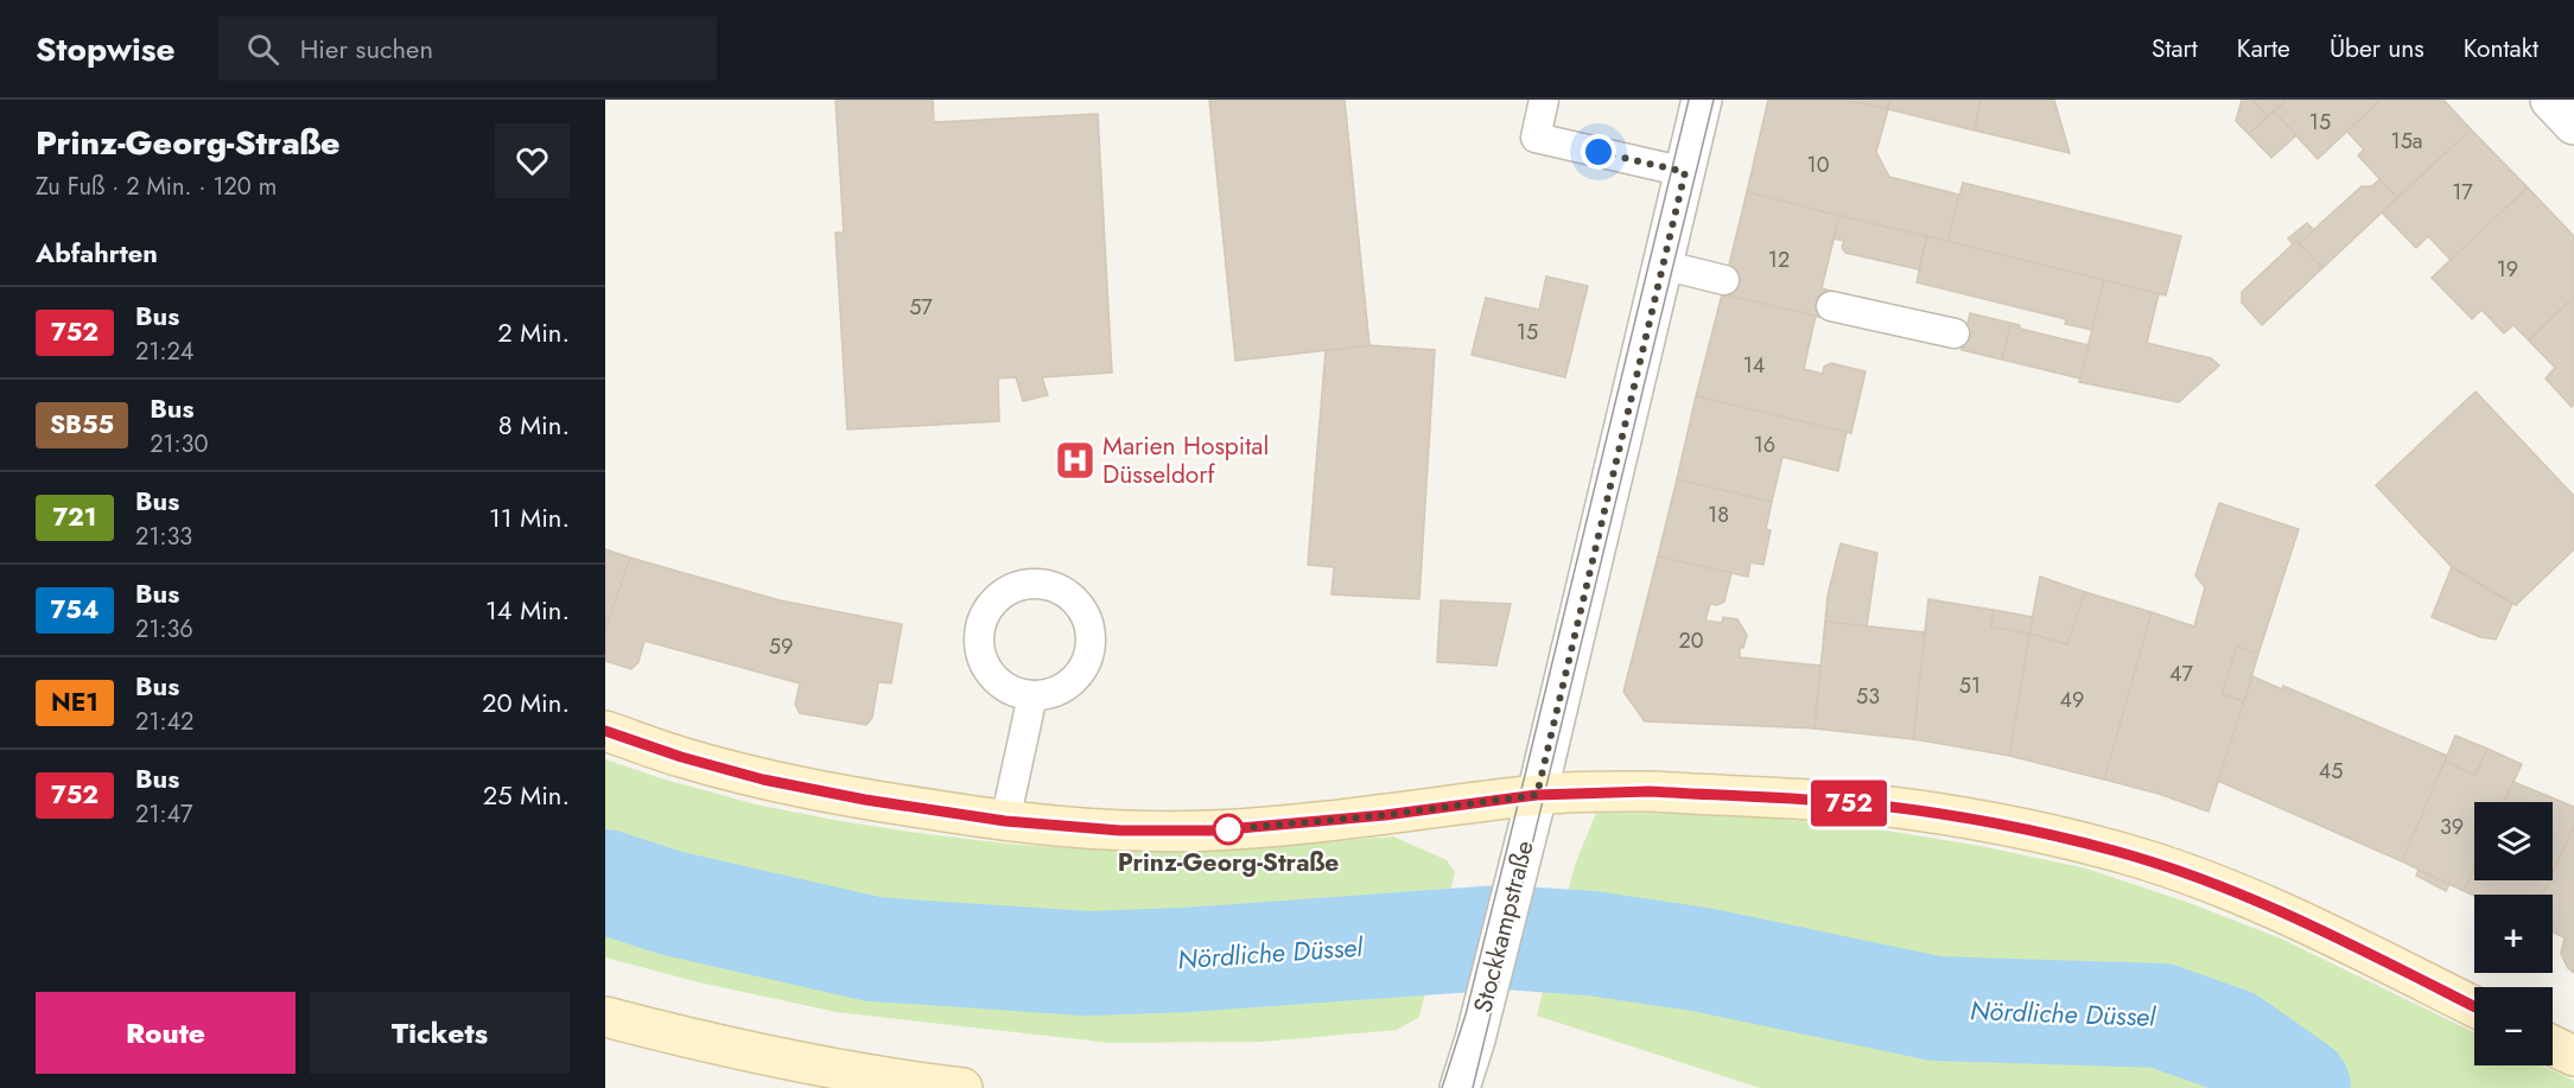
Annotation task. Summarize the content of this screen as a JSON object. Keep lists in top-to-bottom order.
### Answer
{
  "streets": {
    "street": ["Stockkampstraße"]
  },
  "water": ["Nördliche Düssel"],
  "places": {
    "hospital": ["Marien Hospital Düsseldorf"],
    "other": ["Prinz-Georg-Straße"]
  },
  "lines": ["bus line 752"],
  "house_numbers": [
    "15",
    "15a",
    "10",
    "17",
    "12",
    "19",
    "57",
    "15",
    "14",
    "16",
    "18",
    "20",
    "59",
    "47",
    "51",
    "53",
    "49",
    "45",
    "39"
  ],
  "page": {
    "header": "Stopwise",
    "search": "Hier suchen",
    "nav": [
      "Start",
      "Karte",
      "Über uns",
      "Kontakt"
    ],
    "heading": [
      ["Prinz-Georg-Straße", "Zu Fuß · 2 Min. · 120 m"],
      "Abfahrten"
    ],
    "on_map": "752",
    "list": [
      {
        "mark": "752",
        "name": "Bus",
        "note": "21:24",
        "value": "2 Min."
      },
      {
        "mark": "SB55",
        "name": "Bus",
        "note": "21:30",
        "value": "8 Min."
      },
      {
        "mark": "721",
        "name": "Bus",
        "note": "21:33",
        "value": "11 Min."
      },
      {
        "mark": "754",
        "name": "Bus",
        "note": "21:36",
        "value": "14 Min."
      },
      {
        "mark": "NE1",
        "name": "Bus",
        "note": "21:42",
        "value": "20 Min."
      },
      {
        "mark": "752",
        "name": "Bus",
        "note": "21:47",
        "value": "25 Min."
      }
    ],
    "map_buttons": ["+", "−"],
    "buttons": ["Route", "Tickets"]
  }
}
